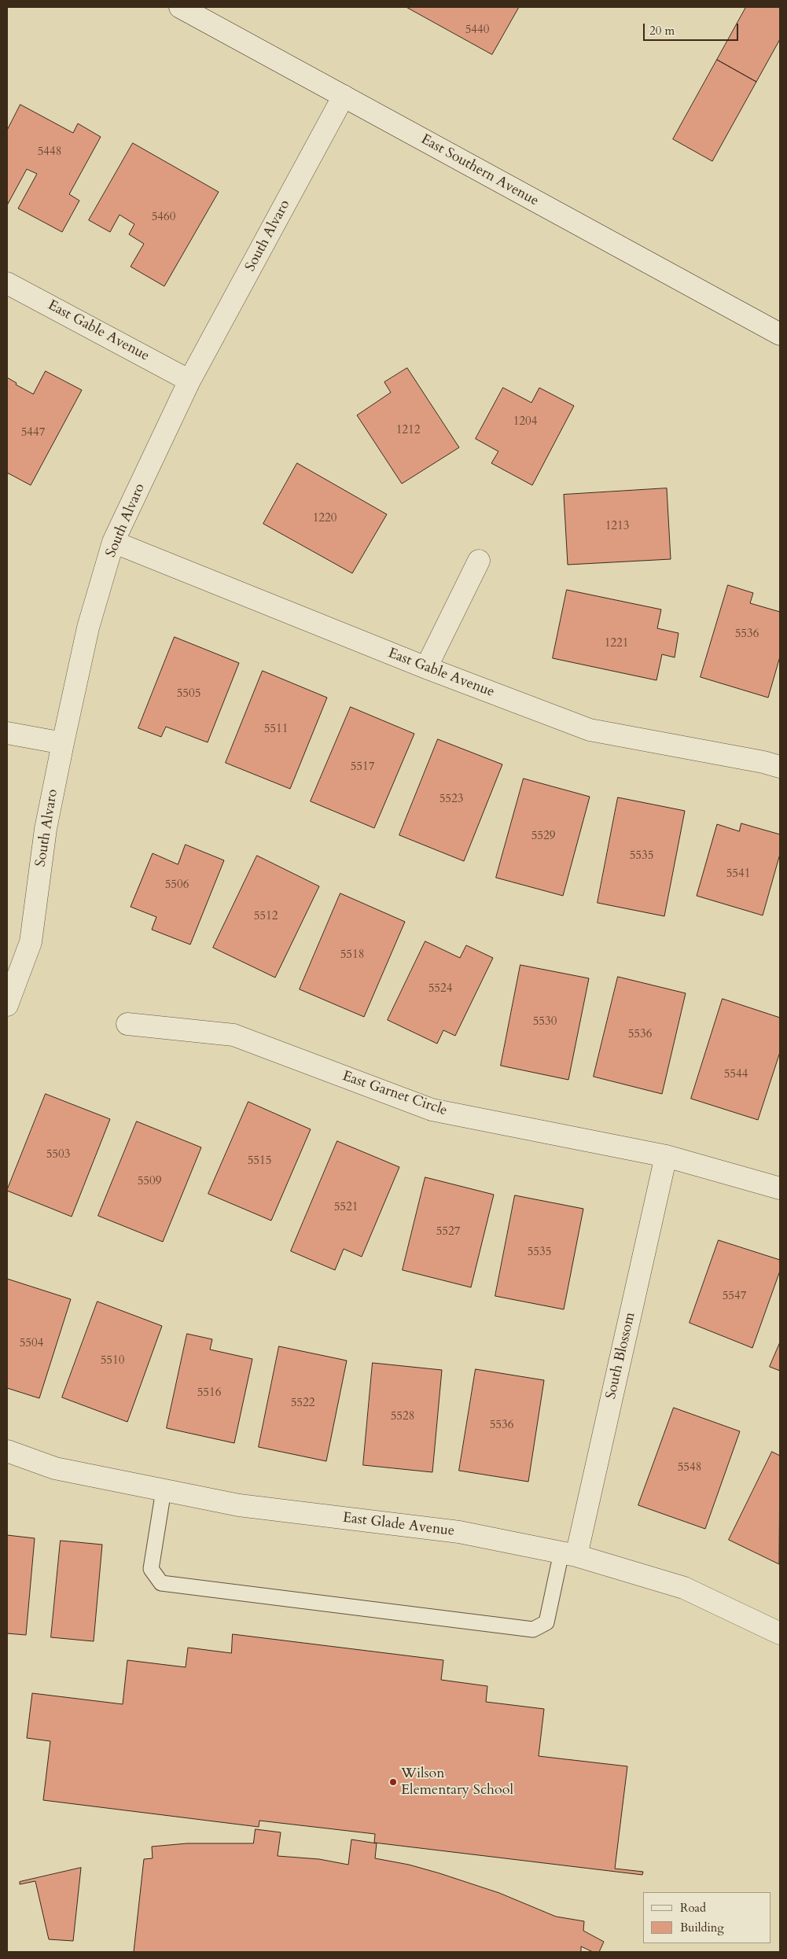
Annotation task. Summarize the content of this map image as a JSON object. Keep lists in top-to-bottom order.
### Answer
{
  "streets": {
    "street": [
      "East Southern Avenue",
      "South Alvaro",
      "East Gable Avenue",
      "East Garnet Circle",
      "South Blossom",
      "East Glade Avenue"
    ]
  },
  "crossings": [
    ["East Southern Avenue", "South Alvaro"],
    ["South Alvaro", "East Gable Avenue"],
    ["East Garnet Circle", "South Blossom"],
    ["South Blossom", "East Glade Avenue"]
  ],
  "places": ["Wilson Elementary School"],
  "house_numbers": [
    "5440",
    "5448",
    "5460",
    "1204",
    "1212",
    "5447",
    "1220",
    "1213",
    "5536",
    "1221",
    "5505",
    "5511",
    "5517",
    "5523",
    "5529",
    "5535",
    "5541",
    "5506",
    "5512",
    "5518",
    "5524",
    "5530",
    "5536",
    "5544",
    "5503",
    "5515",
    "5509",
    "5521",
    "5527",
    "5535",
    "5547",
    "5504",
    "5510",
    "5516",
    "5522",
    "5528",
    "5536",
    "5548"
  ],
  "legend": ["Road", "Building"],
  "scale_bar": "20 m"
}
